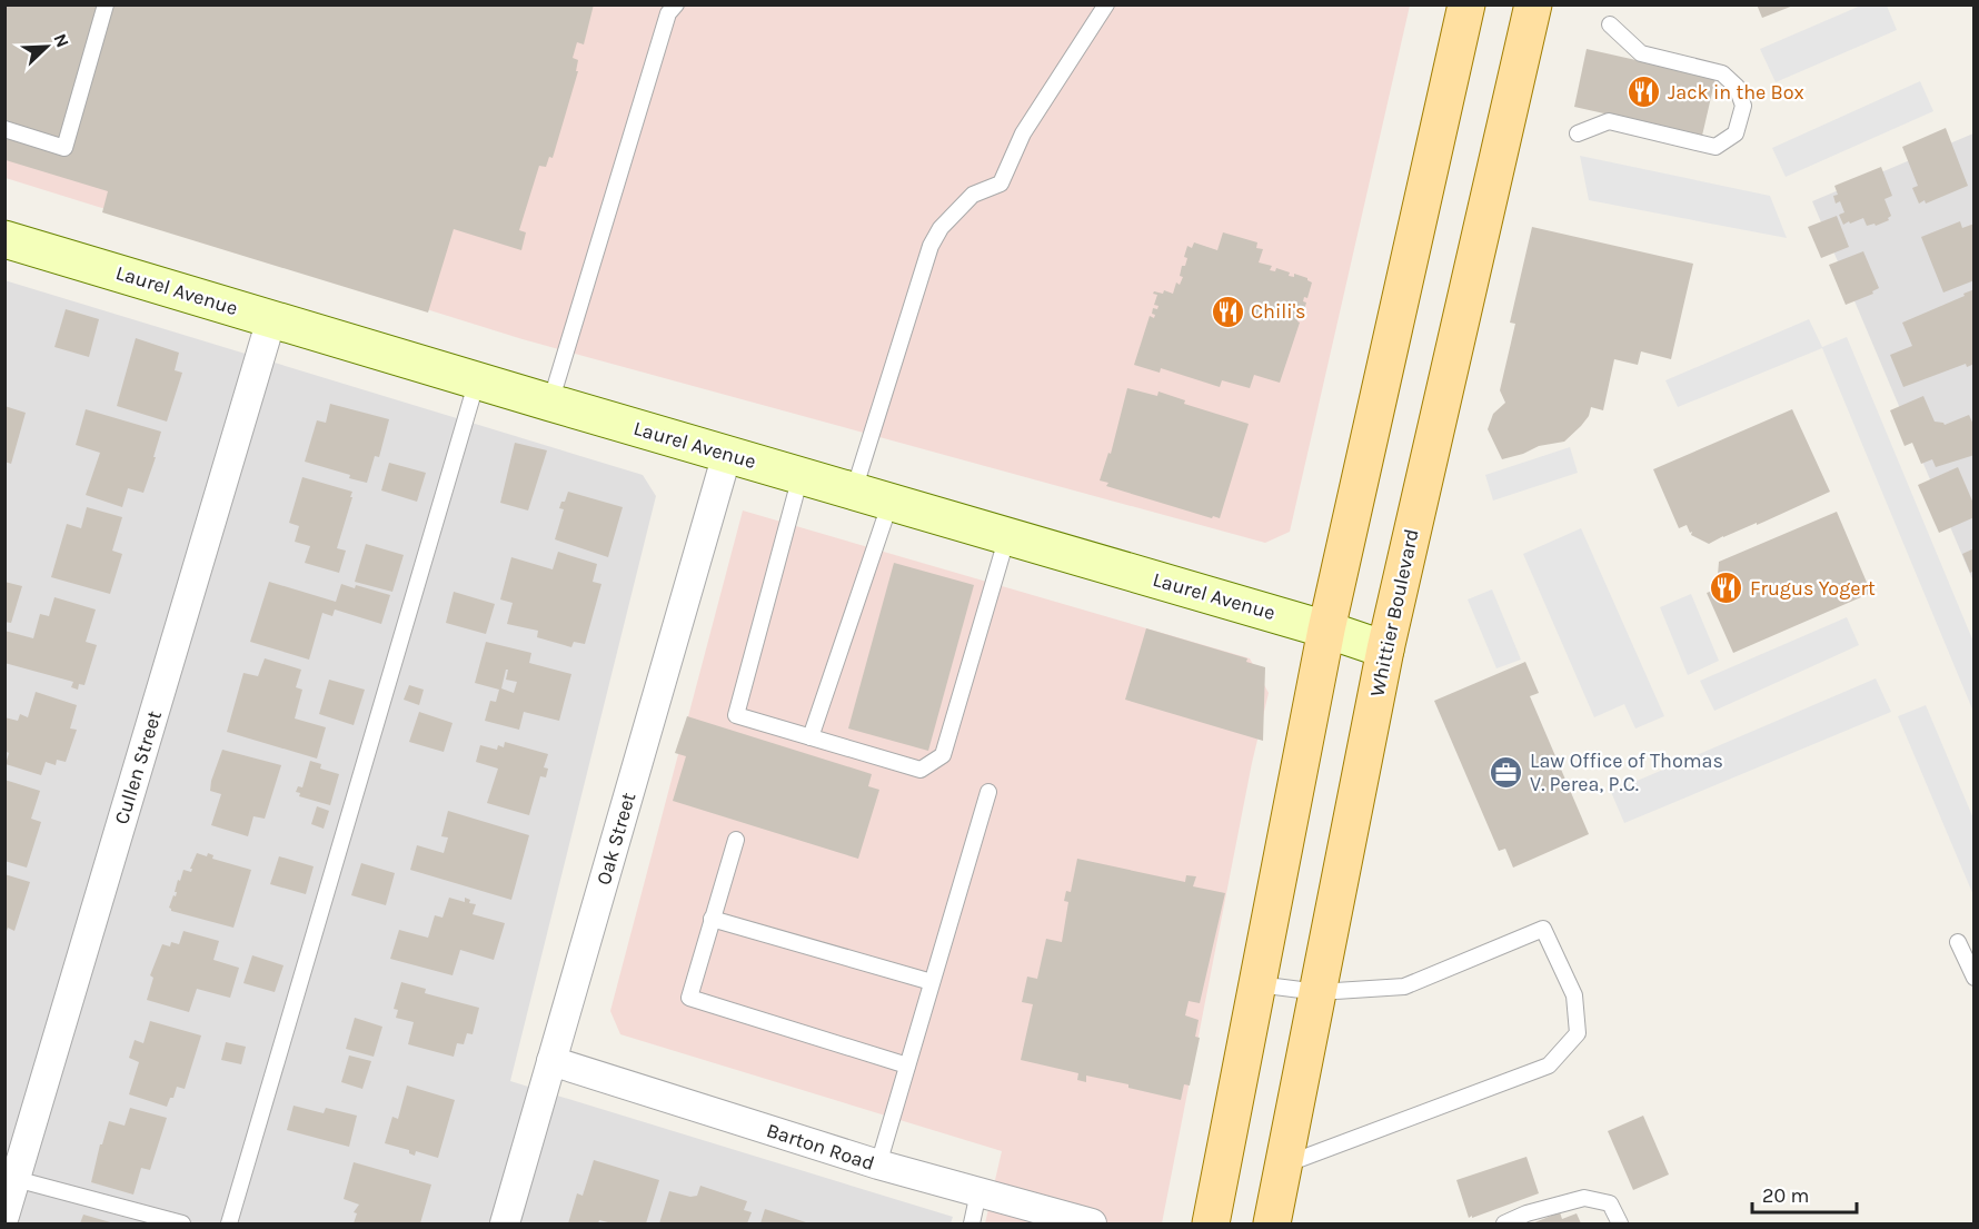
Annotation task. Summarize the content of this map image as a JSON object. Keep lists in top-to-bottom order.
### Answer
{
  "streets": {
    "main road": ["Whittier Boulevard"],
    "street": [
      "Laurel Avenue",
      "Cullen Street",
      "Oak Street",
      "Barton Road"
    ]
  },
  "crossings": [
    ["Laurel Avenue", "Whittier Boulevard"],
    ["Laurel Avenue", "Cullen Street"],
    ["Laurel Avenue", "Oak Street"],
    ["Oak Street", "Barton Road"]
  ],
  "places": {
    "restaurant": ["Jack in the Box", "Chili's", "Frugus Yogert"],
    "office": ["Law Office of Thomas V. Perea, P.C."]
  },
  "scale_bar": "20 m",
  "north": "top right"
}
